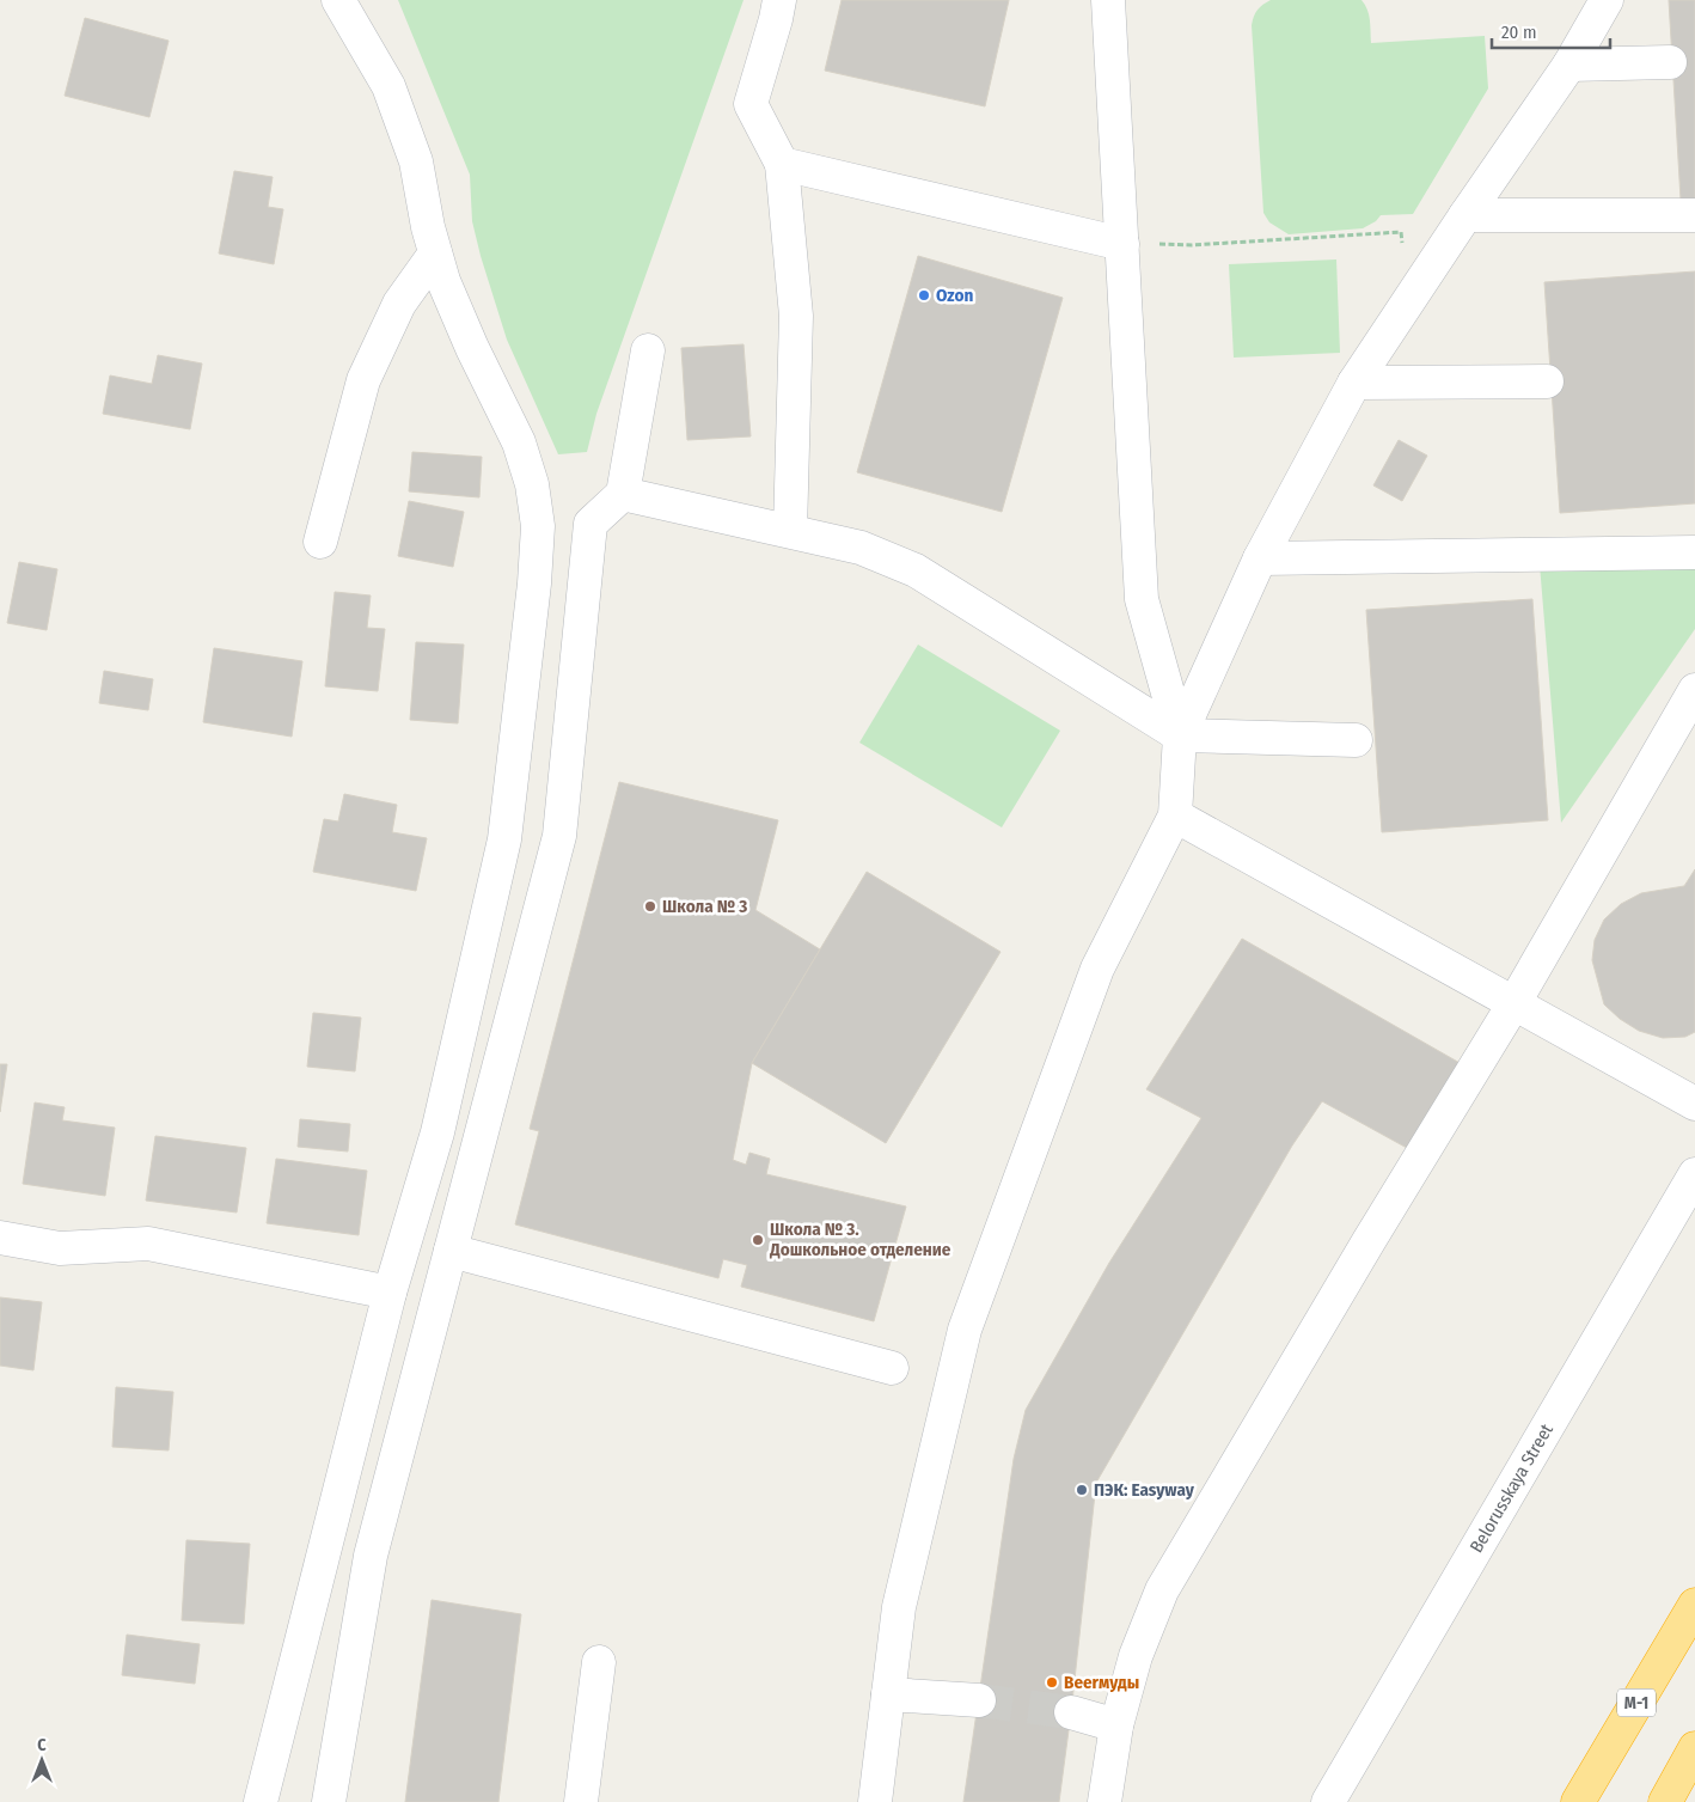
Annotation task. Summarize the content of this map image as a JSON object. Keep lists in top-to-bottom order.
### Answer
{
  "streets": {
    "highway": ["М-1"],
    "street": ["Belorusskaya Street"]
  },
  "places": [
    "Ozon",
    "Школа № 3",
    "Школа № 3. Дошкольное отделение",
    "ПЭК: Easyway",
    "Beerмуды"
  ],
  "scale_bar": "20 m",
  "north": "top"
}
